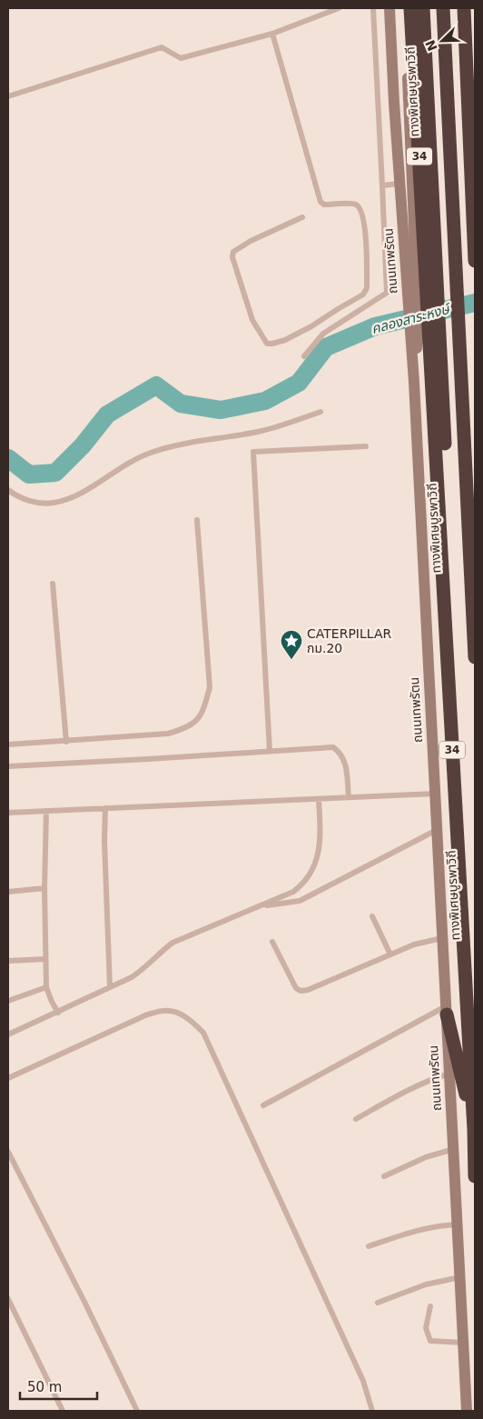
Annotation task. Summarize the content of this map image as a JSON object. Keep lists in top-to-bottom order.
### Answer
{
  "streets": {
    "highway": ["ทางพิเศษบูรพาวิถี", "34", "ถนนเทพรัตน"]
  },
  "water": ["คลองสาระหงษ์"],
  "places": {
    "place": ["CATERPILLAR กม.20"]
  },
  "scale_bar": "50 m",
  "north": "bottom left"
}
